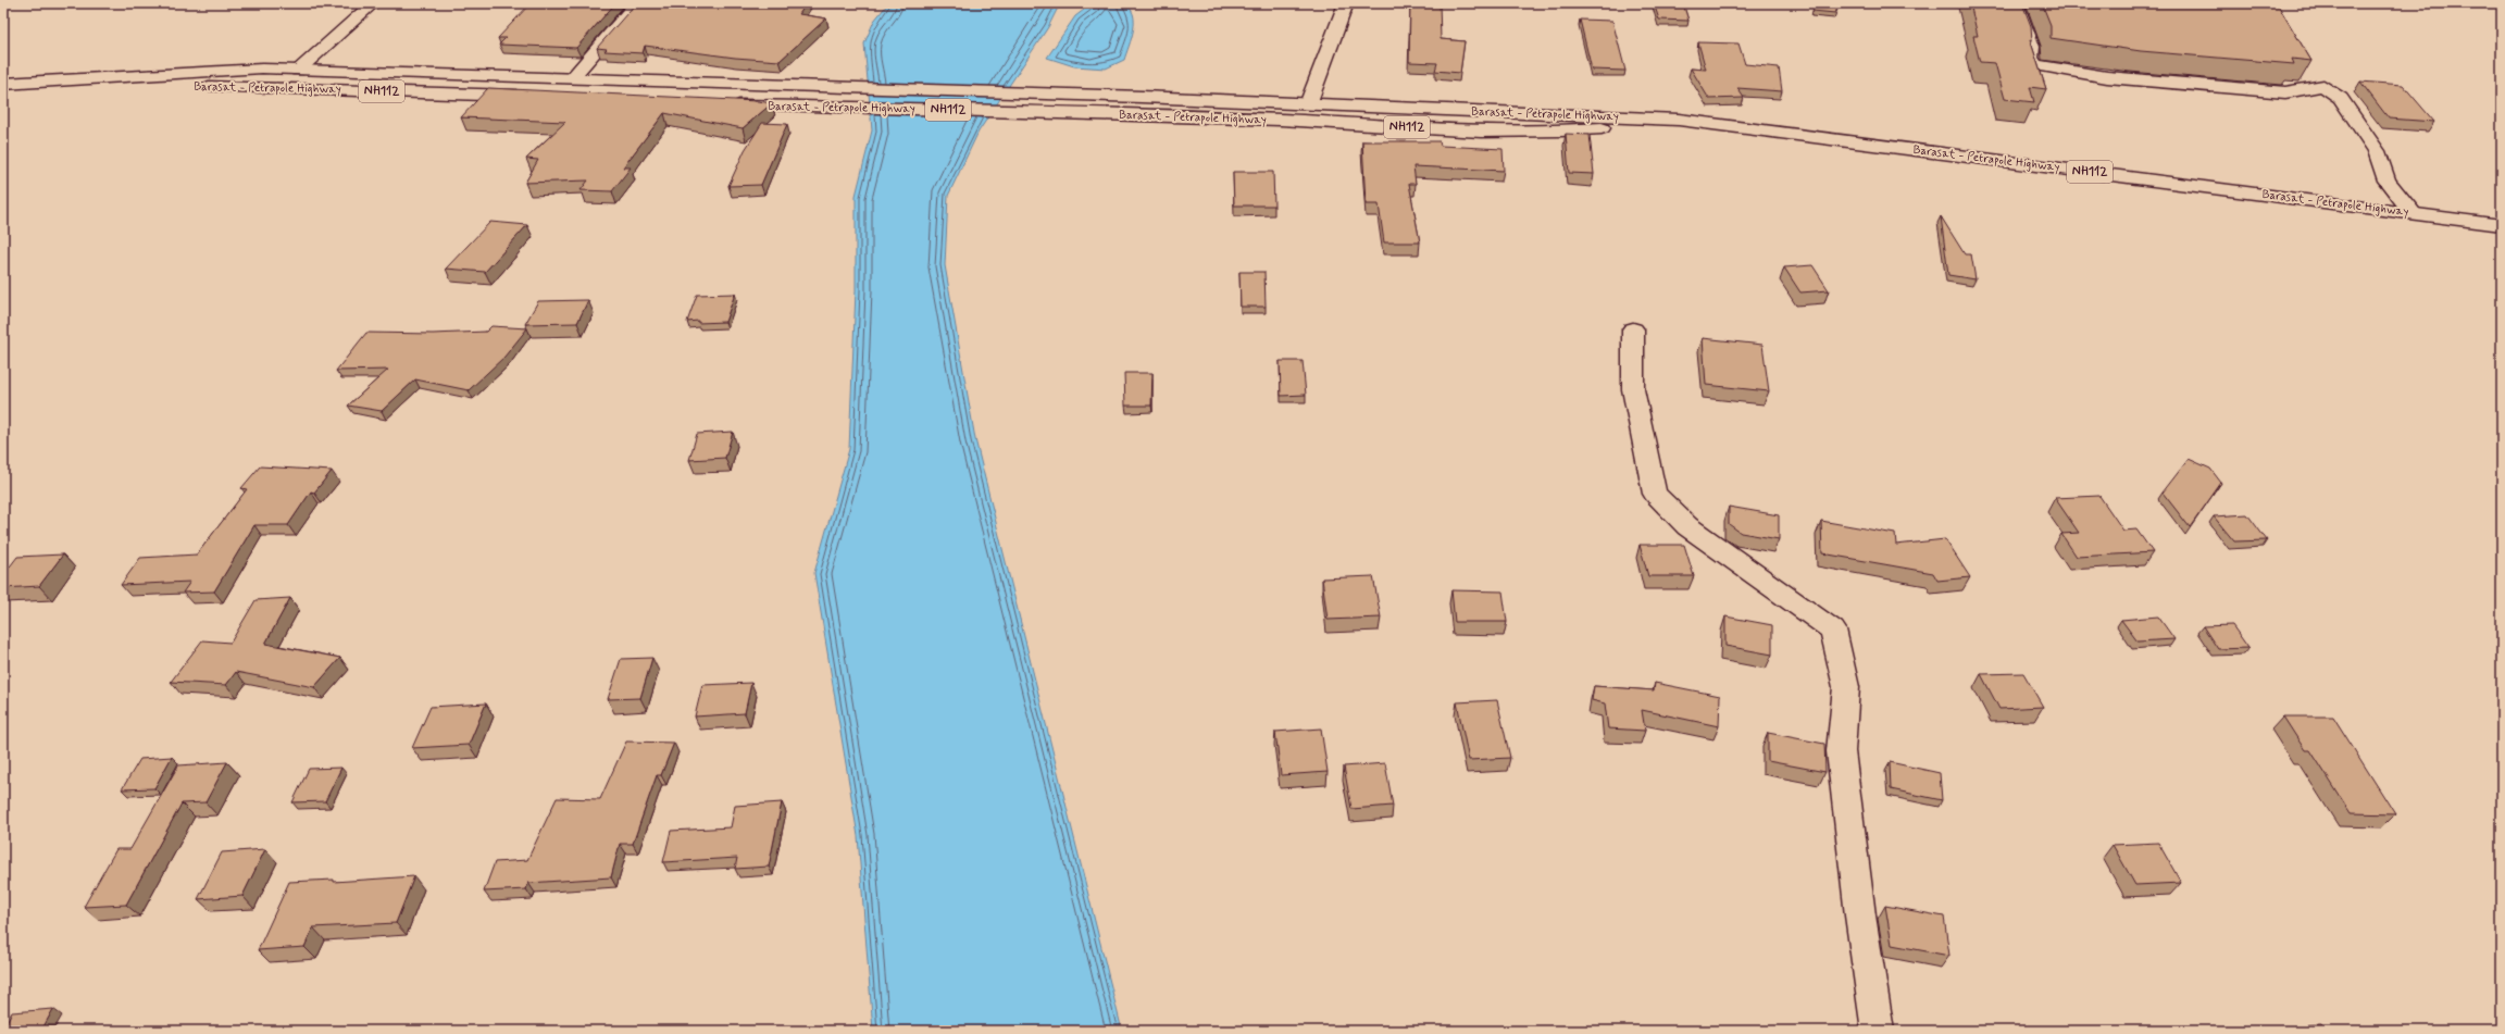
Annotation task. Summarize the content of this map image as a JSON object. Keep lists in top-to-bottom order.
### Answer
{
  "streets": {
    "main road": ["Barasat - Petrapole Highway", "NH112"]
  }
}
